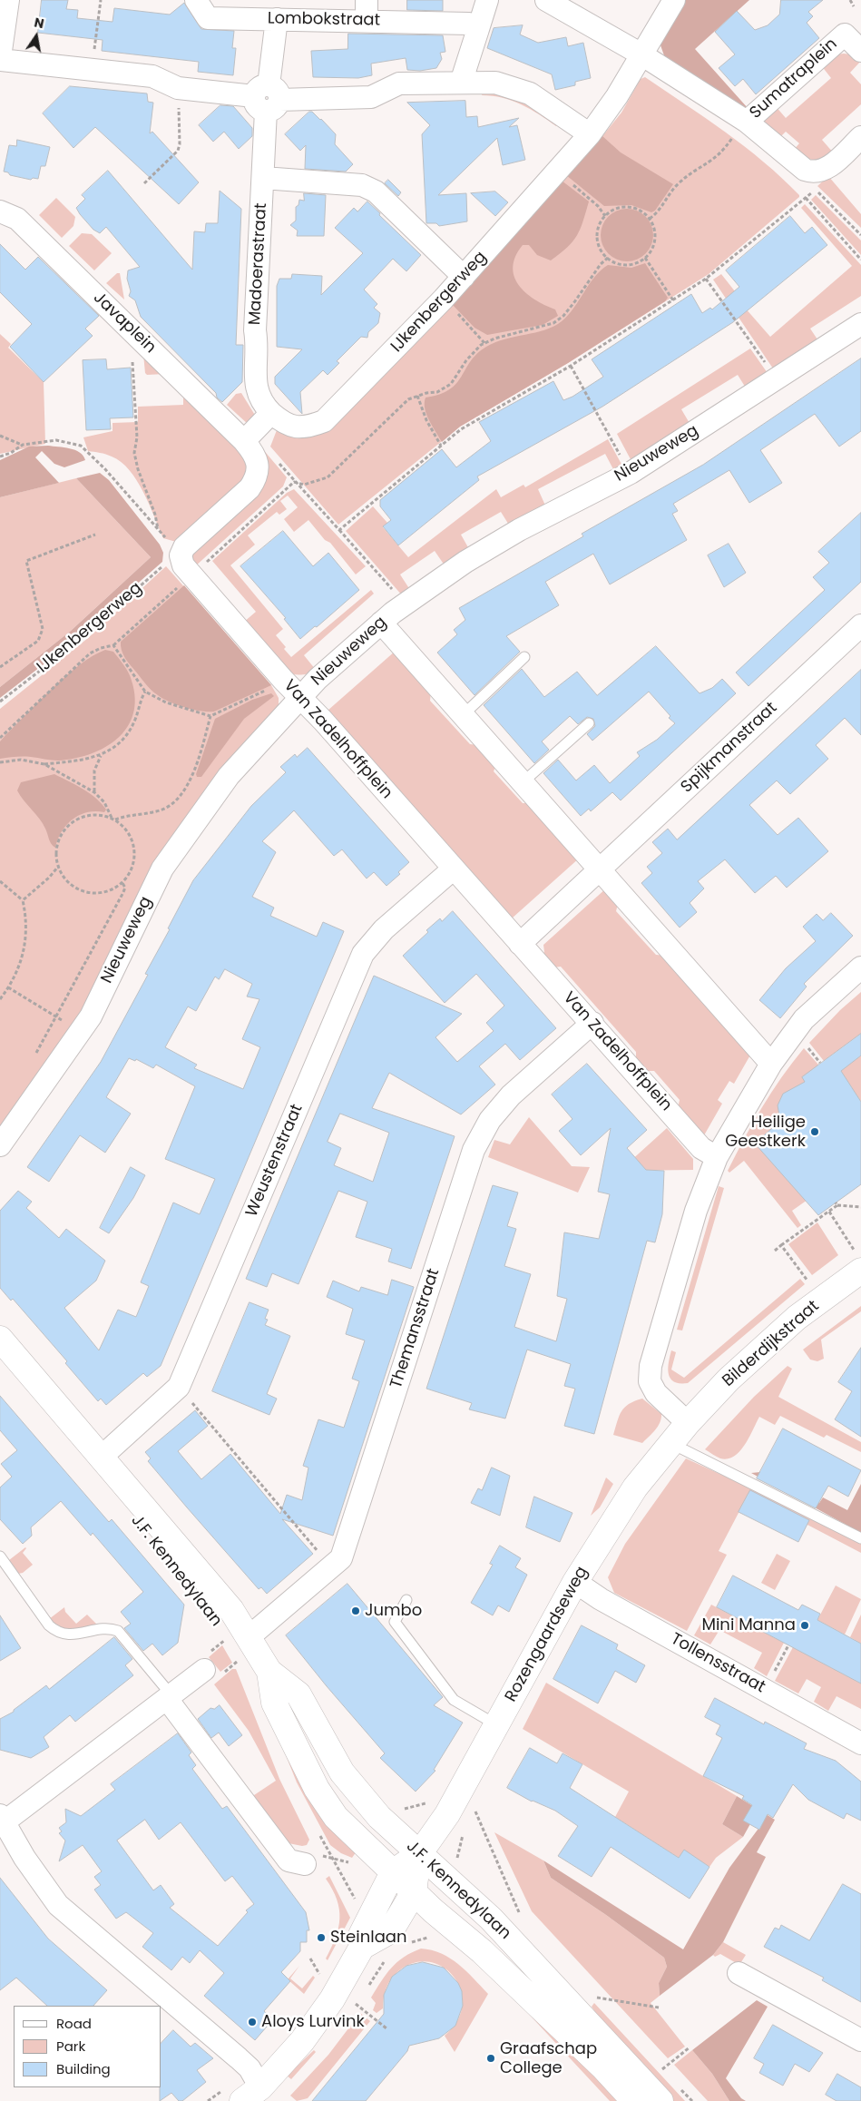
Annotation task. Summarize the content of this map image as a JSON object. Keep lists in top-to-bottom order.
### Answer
{
  "streets": {
    "main road": ["Bilderdijkstraat", "J.F. Kennedylaan", "Rozengaardseweg"],
    "street": [
      "Lombokstraat",
      "Sumatraplein",
      "Madoerastraat",
      "IJkenbergerweg",
      "Javaplein",
      "Nieuweweg",
      "Van Zadelhoffplein",
      "Spijkmanstraat",
      "Weustenstraat",
      "Themansstraat",
      "Tollensstraat"
    ]
  },
  "crossings": [
    ["Lombokstraat", "Madoerastraat"],
    ["Sumatraplein", "IJkenbergerweg"],
    ["Madoerastraat", "IJkenbergerweg"],
    ["IJkenbergerweg", "Van Zadelhoffplein"],
    ["Nieuweweg", "Van Zadelhoffplein"],
    ["Van Zadelhoffplein", "Weustenstraat"],
    ["Van Zadelhoffplein", "Themansstraat"],
    ["Weustenstraat", "J.F. Kennedylaan"],
    ["Themansstraat", "J.F. Kennedylaan"],
    ["Bilderdijkstraat", "Rozengaardseweg"],
    ["J.F. Kennedylaan", "Rozengaardseweg"],
    ["Rozengaardseweg", "Tollensstraat"]
  ],
  "places": [
    "Heilige Geestkerk",
    "Jumbo",
    "Mini Manna",
    "Steinlaan",
    "Aloys Lurvink",
    "Graafschap College"
  ],
  "legend": ["Road", "Park", "Building"],
  "north": "top"
}
